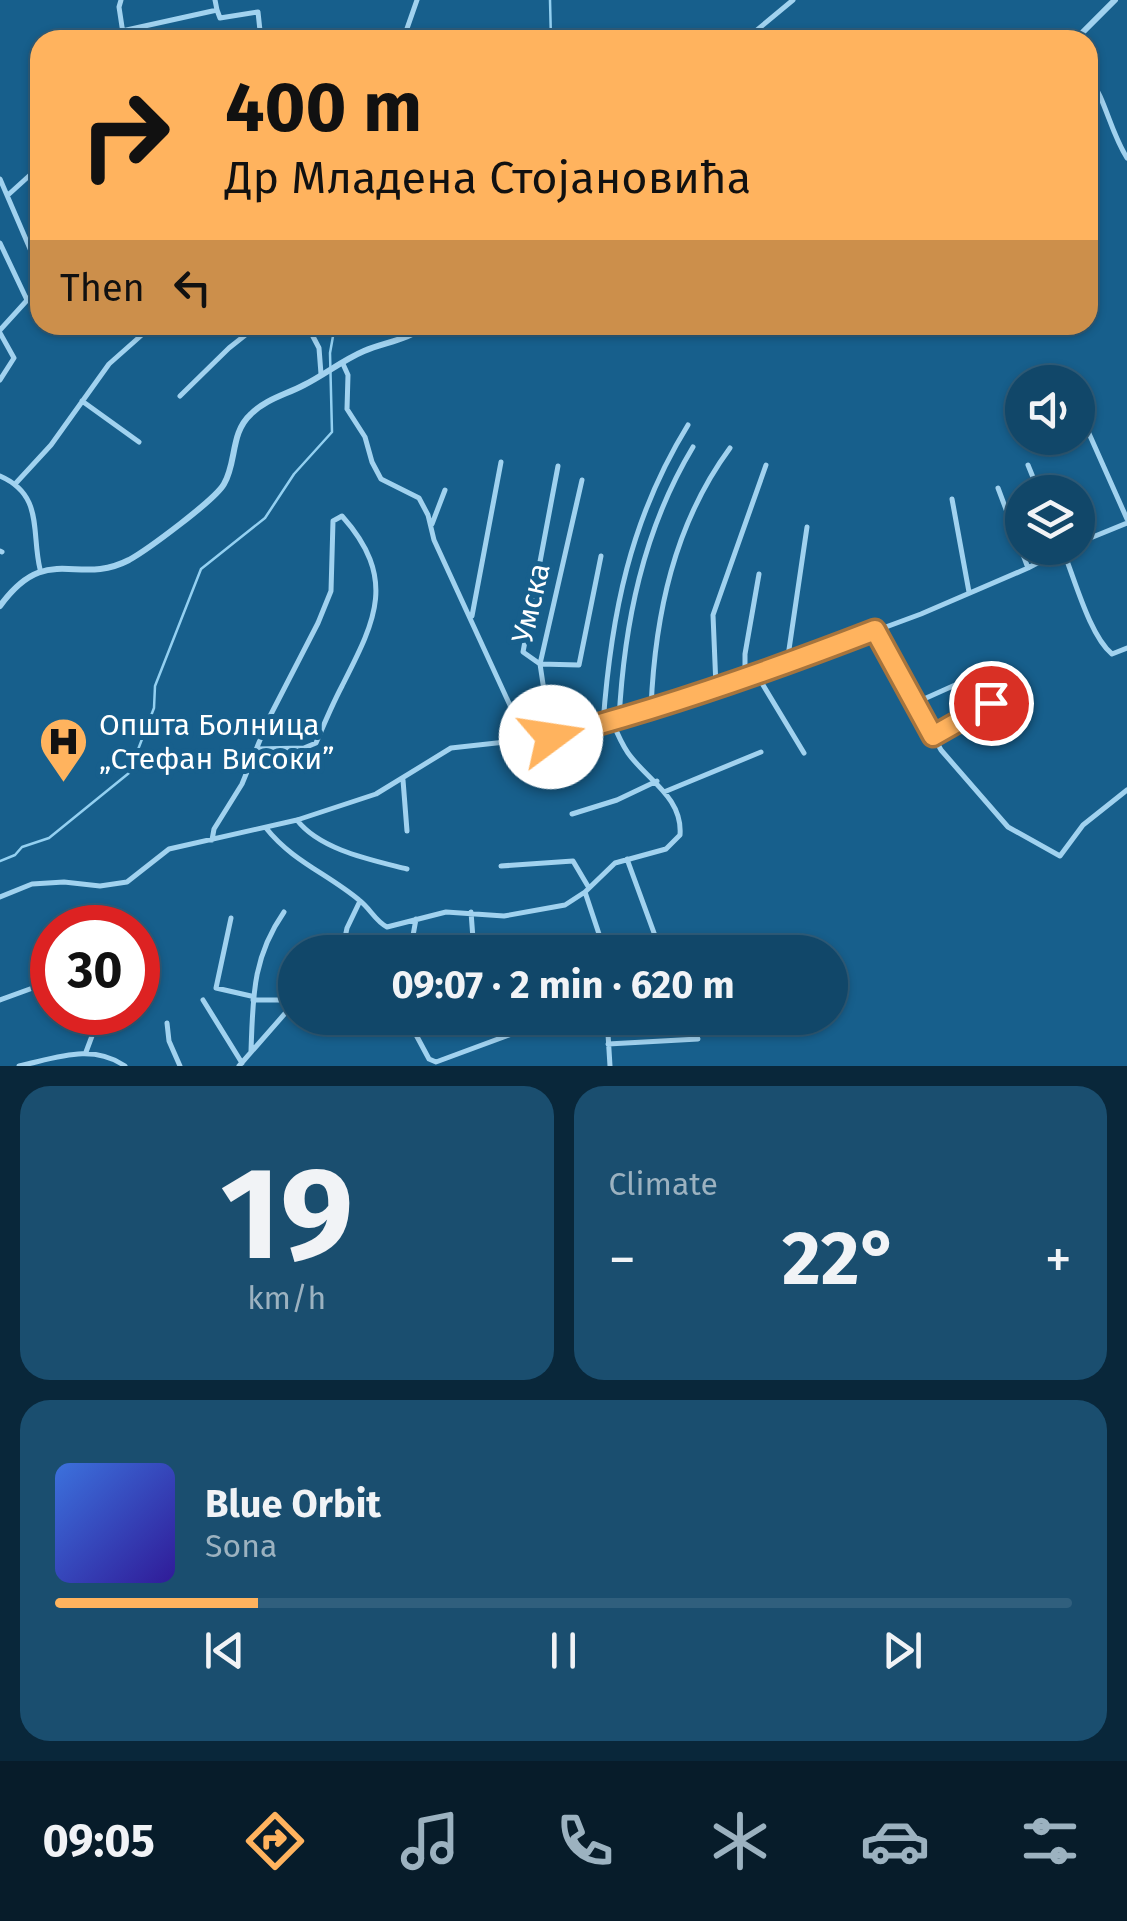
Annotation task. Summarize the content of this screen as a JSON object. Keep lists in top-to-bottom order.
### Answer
{
  "streets": {
    "street": ["Умска"]
  },
  "places": {
    "hospital": ["Општа Болница „Стефан Високи”"]
  },
  "page": {
    "turn": ["400 m", "Др Младена Стојановића"],
    "then": "Then",
    "limit": "30",
    "trip": "09:07 · 2 min · 620 m",
    "tile": [
      ["19", "km/h"],
      "Climate"
    ],
    "heat": ["−", "22°", "+"],
    "song": ["Blue Orbit", "Sona"],
    "tabs": "09:05"
  }
}
